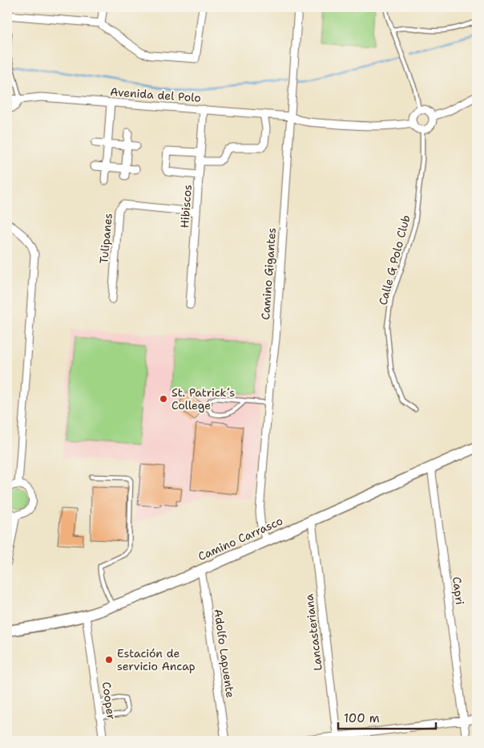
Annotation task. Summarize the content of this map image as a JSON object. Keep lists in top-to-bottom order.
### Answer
{
  "streets": {
    "main road": ["Camino Carrasco"],
    "street": [
      "Avenida del Polo",
      "Hibiscos",
      "Tulipanes",
      "Camino Gigantes",
      "Capri",
      "Lancasteriana",
      "Adolfo Lapuente",
      "Cooper"
    ],
    "lane": ["Calle G Polo Club"]
  },
  "crossings": [
    ["Avenida del Polo", "Hibiscos"],
    ["Avenida del Polo", "Calle G Polo Club"],
    ["Avenida del Polo", "Camino Gigantes"],
    ["Hibiscos", "Tulipanes"],
    ["Camino Gigantes", "Camino Carrasco"],
    ["Camino Carrasco", "Capri"],
    ["Camino Carrasco", "Lancasteriana"],
    ["Camino Carrasco", "Adolfo Lapuente"],
    ["Camino Carrasco", "Cooper"]
  ],
  "places": ["St. Patrick´s College", "Estación de servicio Ancap"],
  "scale_bar": "100 m"
}
